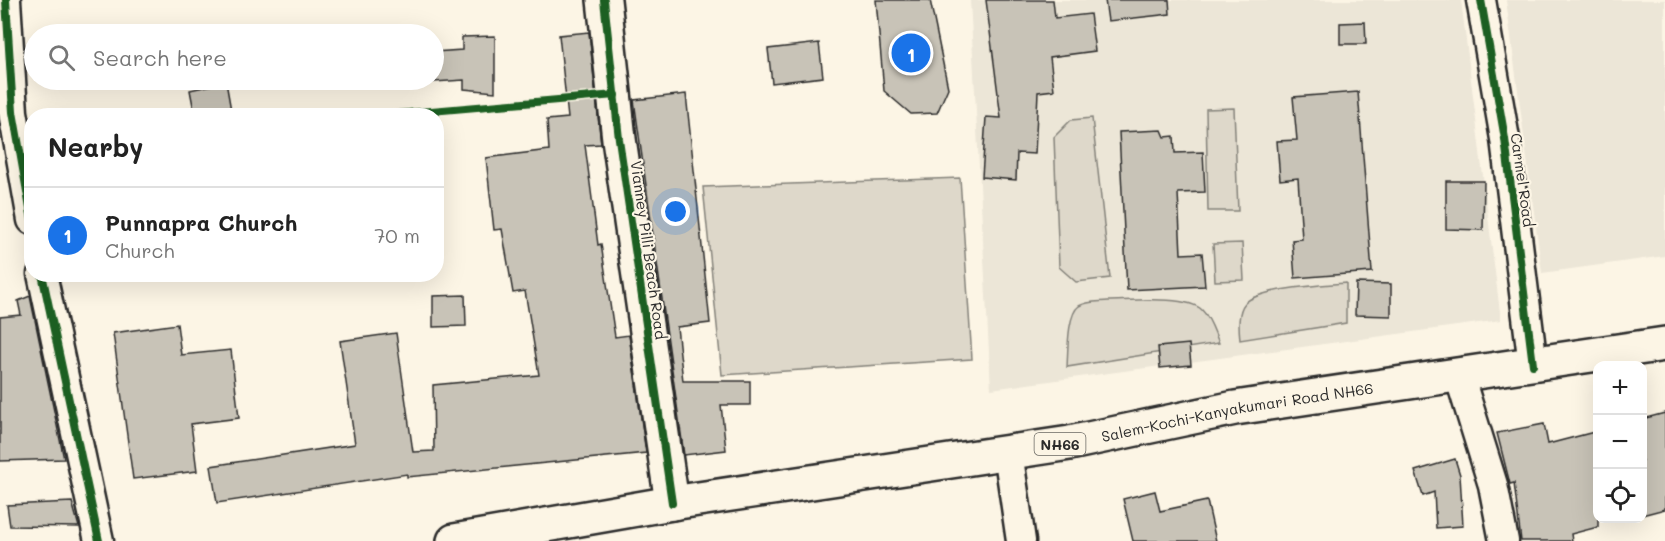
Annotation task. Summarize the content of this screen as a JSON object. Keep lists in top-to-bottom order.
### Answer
{
  "streets": {
    "main road": ["Vianney Pilli Beach Road", "Salem-Kochi-Kanyakumari Road NH66", "NH66"],
    "street": ["Carmel Road"]
  },
  "crossings": [
    ["Carmel Road", "Salem-Kochi-Kanyakumari Road NH66"],
    ["Vianney Pilli Beach Road", "Salem-Kochi-Kanyakumari Road NH66"]
  ],
  "page": {
    "search": "Search here",
    "pins": "1",
    "heading": "Nearby",
    "list": [
      {
        "mark": "1",
        "name": "Punnapra Church",
        "note": "Church",
        "value": "70 m"
      }
    ],
    "map_buttons": ["+", "−"]
  }
}
